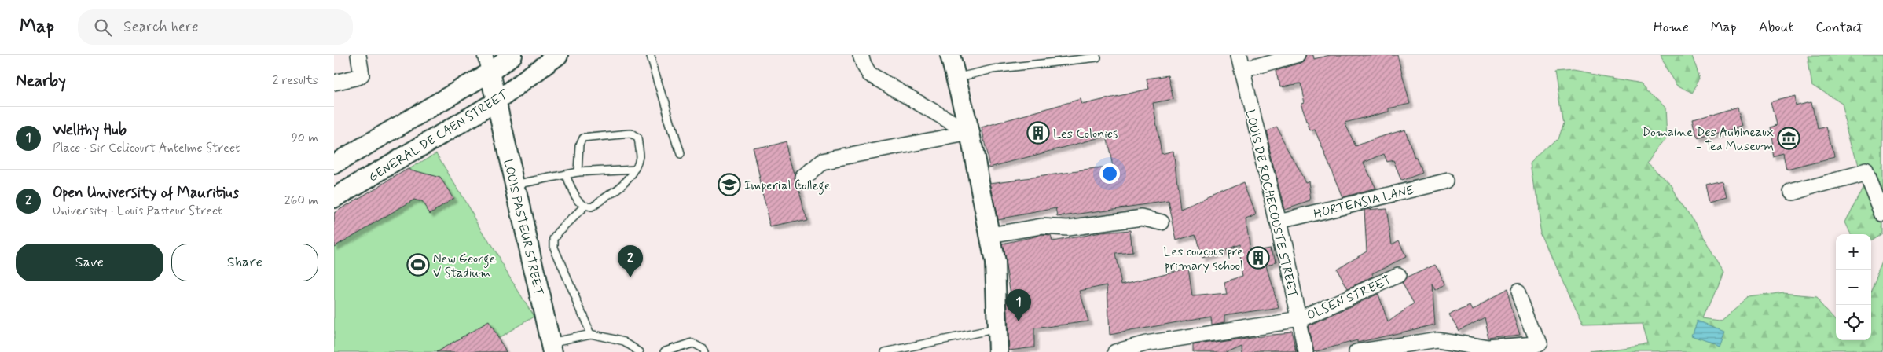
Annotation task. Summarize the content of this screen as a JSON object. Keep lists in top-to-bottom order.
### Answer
{
  "streets": {
    "street": [
      "GENERAL DE CAEN STREET",
      "HORTENSIA LANE",
      "LOUIS DE ROCHECOUSTE STREET",
      "LOUIS PASTEUR STREET",
      "OLSEN STREET"
    ]
  },
  "crossings": [
    ["GENERAL DE CAEN STREET", "LOUIS PASTEUR STREET"],
    ["HORTENSIA LANE", "LOUIS DE ROCHECOUSTE STREET"],
    ["LOUIS DE ROCHECOUSTE STREET", "OLSEN STREET"]
  ],
  "places": {
    "building": ["Les Colonies", "Les coucous pre primary school"],
    "museum": ["Domaine Des Aubineaux - Tea Museum"],
    "school or university": ["Imperial College"],
    "sports": ["New George V Stadium"]
  },
  "page": {
    "header": "Map",
    "search": "Search here",
    "nav": [
      "Home",
      "Map",
      "About",
      "Contact"
    ],
    "heading": ["Nearby", "2 results"],
    "list": [
      {
        "mark": "1",
        "name": "Wellthy Hub",
        "note": "Place · Sir Celicourt Antelme Street",
        "value": "90 m"
      },
      {
        "mark": "2",
        "name": "Open University of Mauritius",
        "note": "University · Louis Pasteur Street",
        "value": "260 m"
      }
    ],
    "buttons": ["Save", "Share"],
    "map_buttons": ["+", "−"],
    "pins": ["2", "1"]
  }
}
